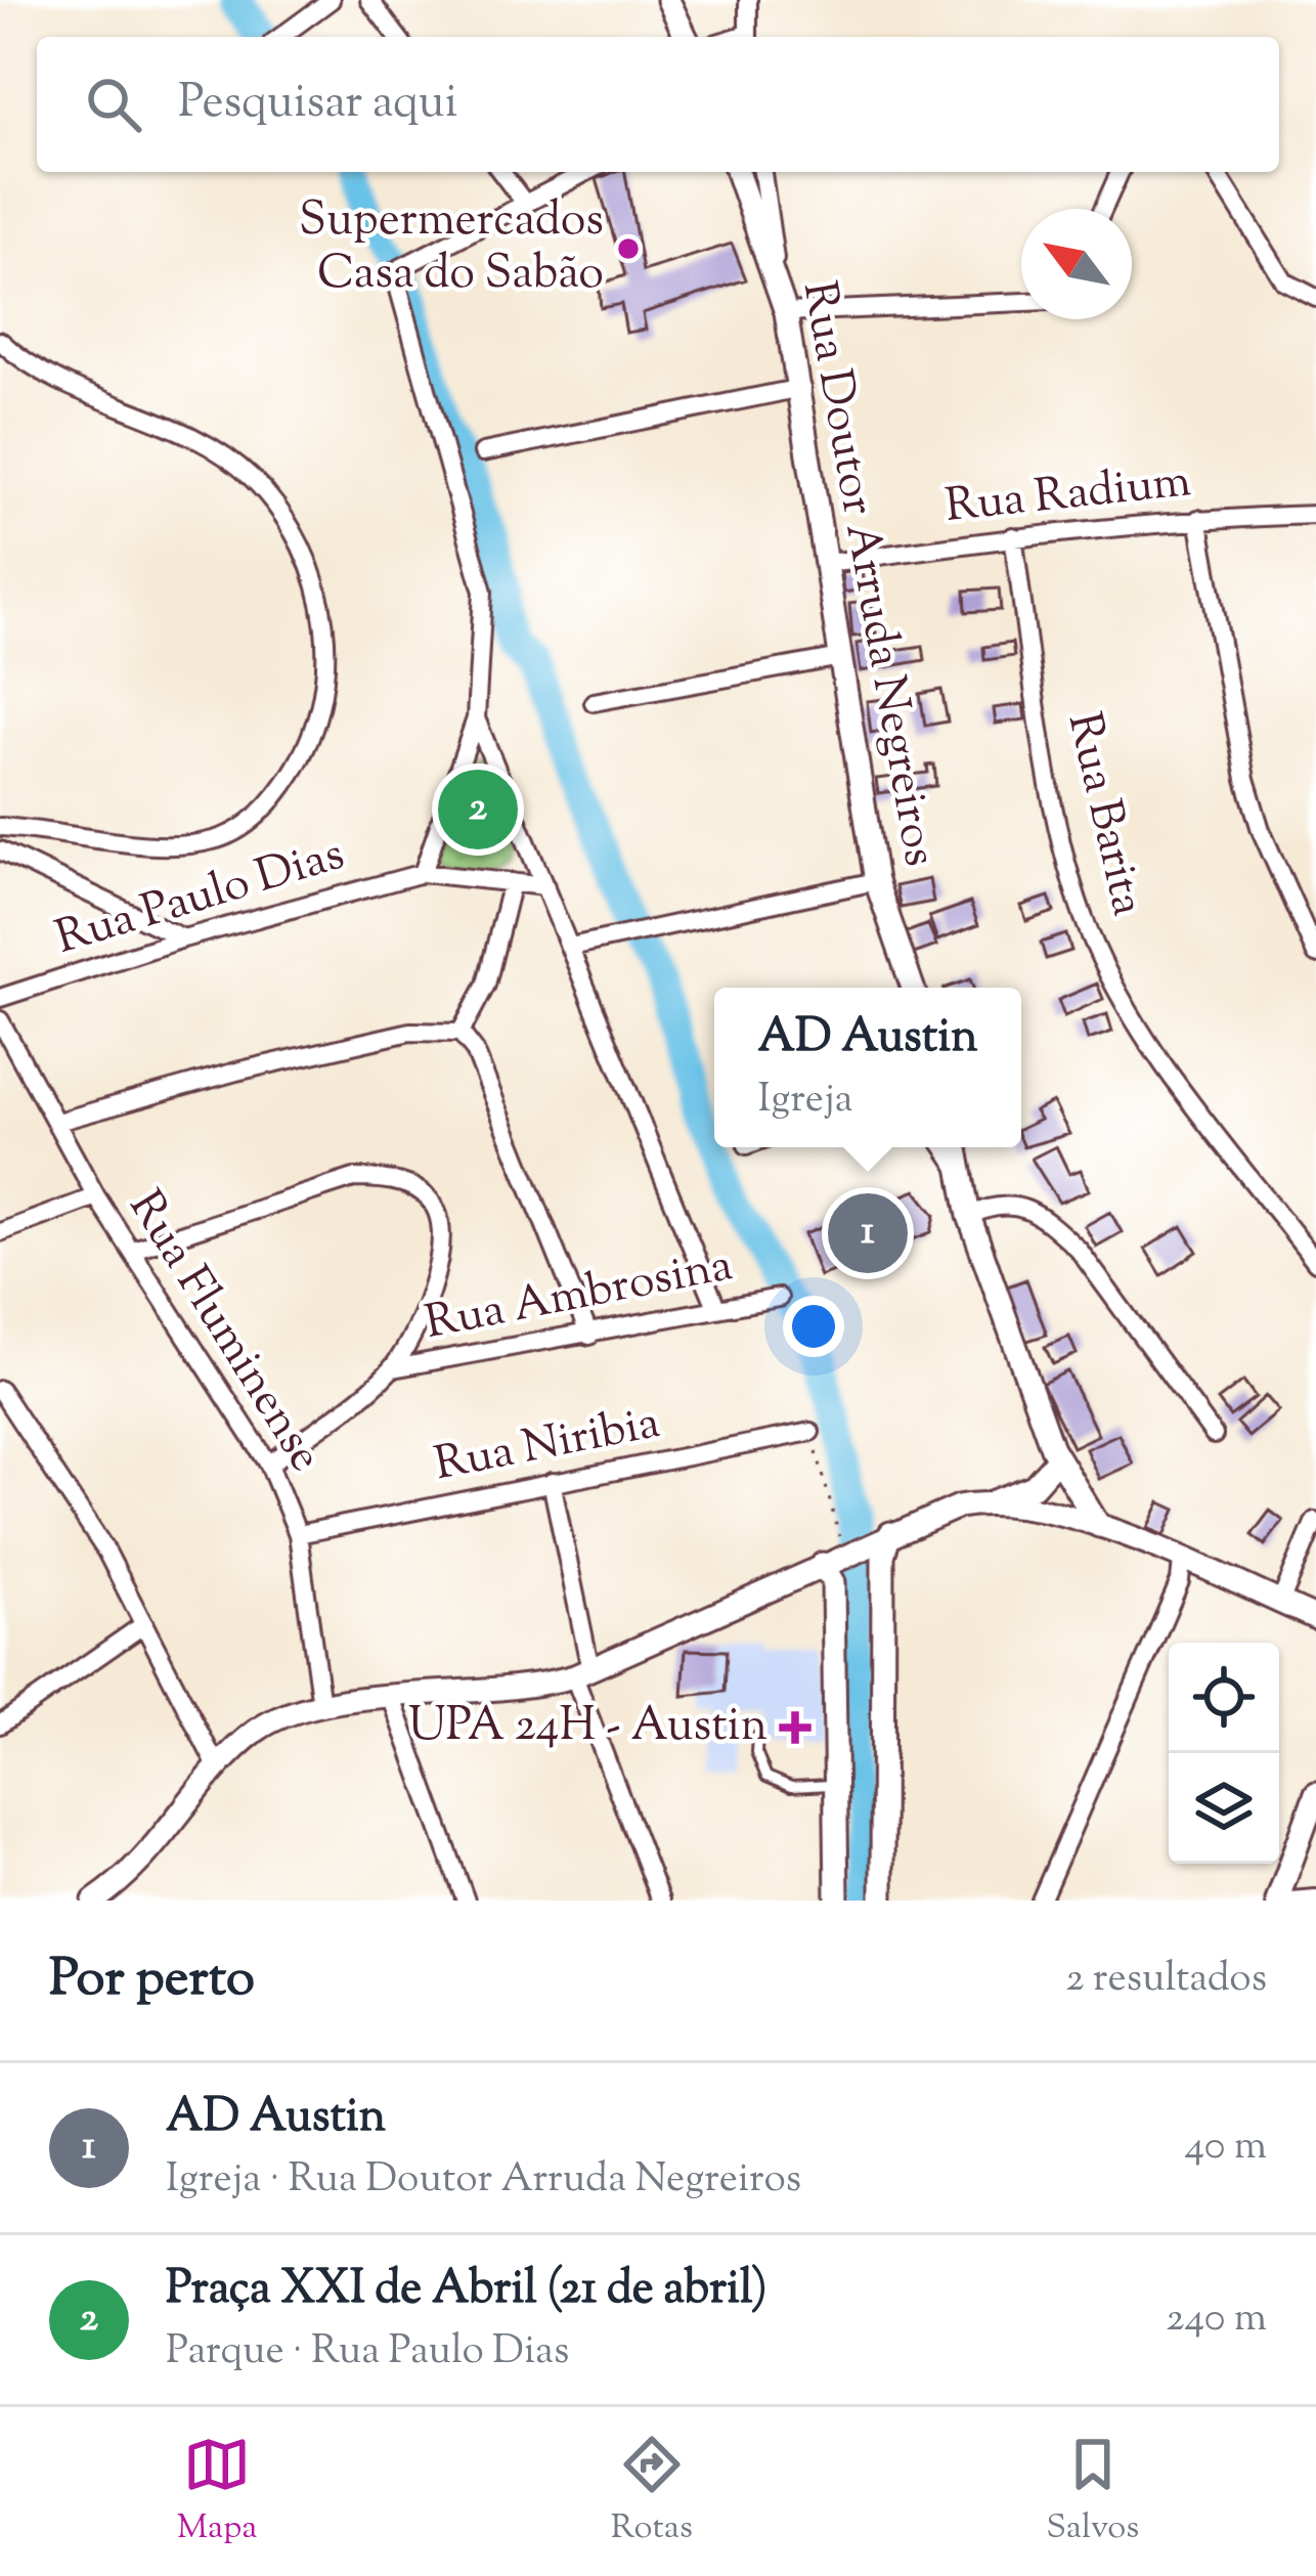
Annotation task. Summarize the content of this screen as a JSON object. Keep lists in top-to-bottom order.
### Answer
{
  "streets": {
    "main road": ["Rua Doutor Arruda Negreiros"],
    "street": [
      "Rua Radium",
      "Rua Barita",
      "Rua Paulo Dias",
      "Rua Ambrosina",
      "Rua Fluminense",
      "Rua Niribia"
    ]
  },
  "crossings": [
    ["Rua Radium", "Rua Doutor Arruda Negreiros"],
    ["Rua Radium", "Rua Barita"],
    ["Rua Fluminense", "Rua Niribia"]
  ],
  "places": {
    "other": ["Supermercados Casa do Sabão"],
    "health": ["UPA 24H - Austin"]
  },
  "north": "top left",
  "page": {
    "search": "Pesquisar aqui",
    "pins": ["2", "1"],
    "popup": ["AD Austin", "Igreja"],
    "heading": ["Por perto", "2 resultados"],
    "list": [
      {
        "mark": "1",
        "name": "AD Austin",
        "note": "Igreja · Rua Doutor Arruda Negreiros",
        "value": "40 m"
      },
      {
        "mark": "2",
        "name": "Praça XXI de Abril (21 de abril)",
        "note": "Parque · Rua Paulo Dias",
        "value": "240 m"
      }
    ],
    "nav": ["Mapa", "Rotas", "Salvos"]
  }
}
